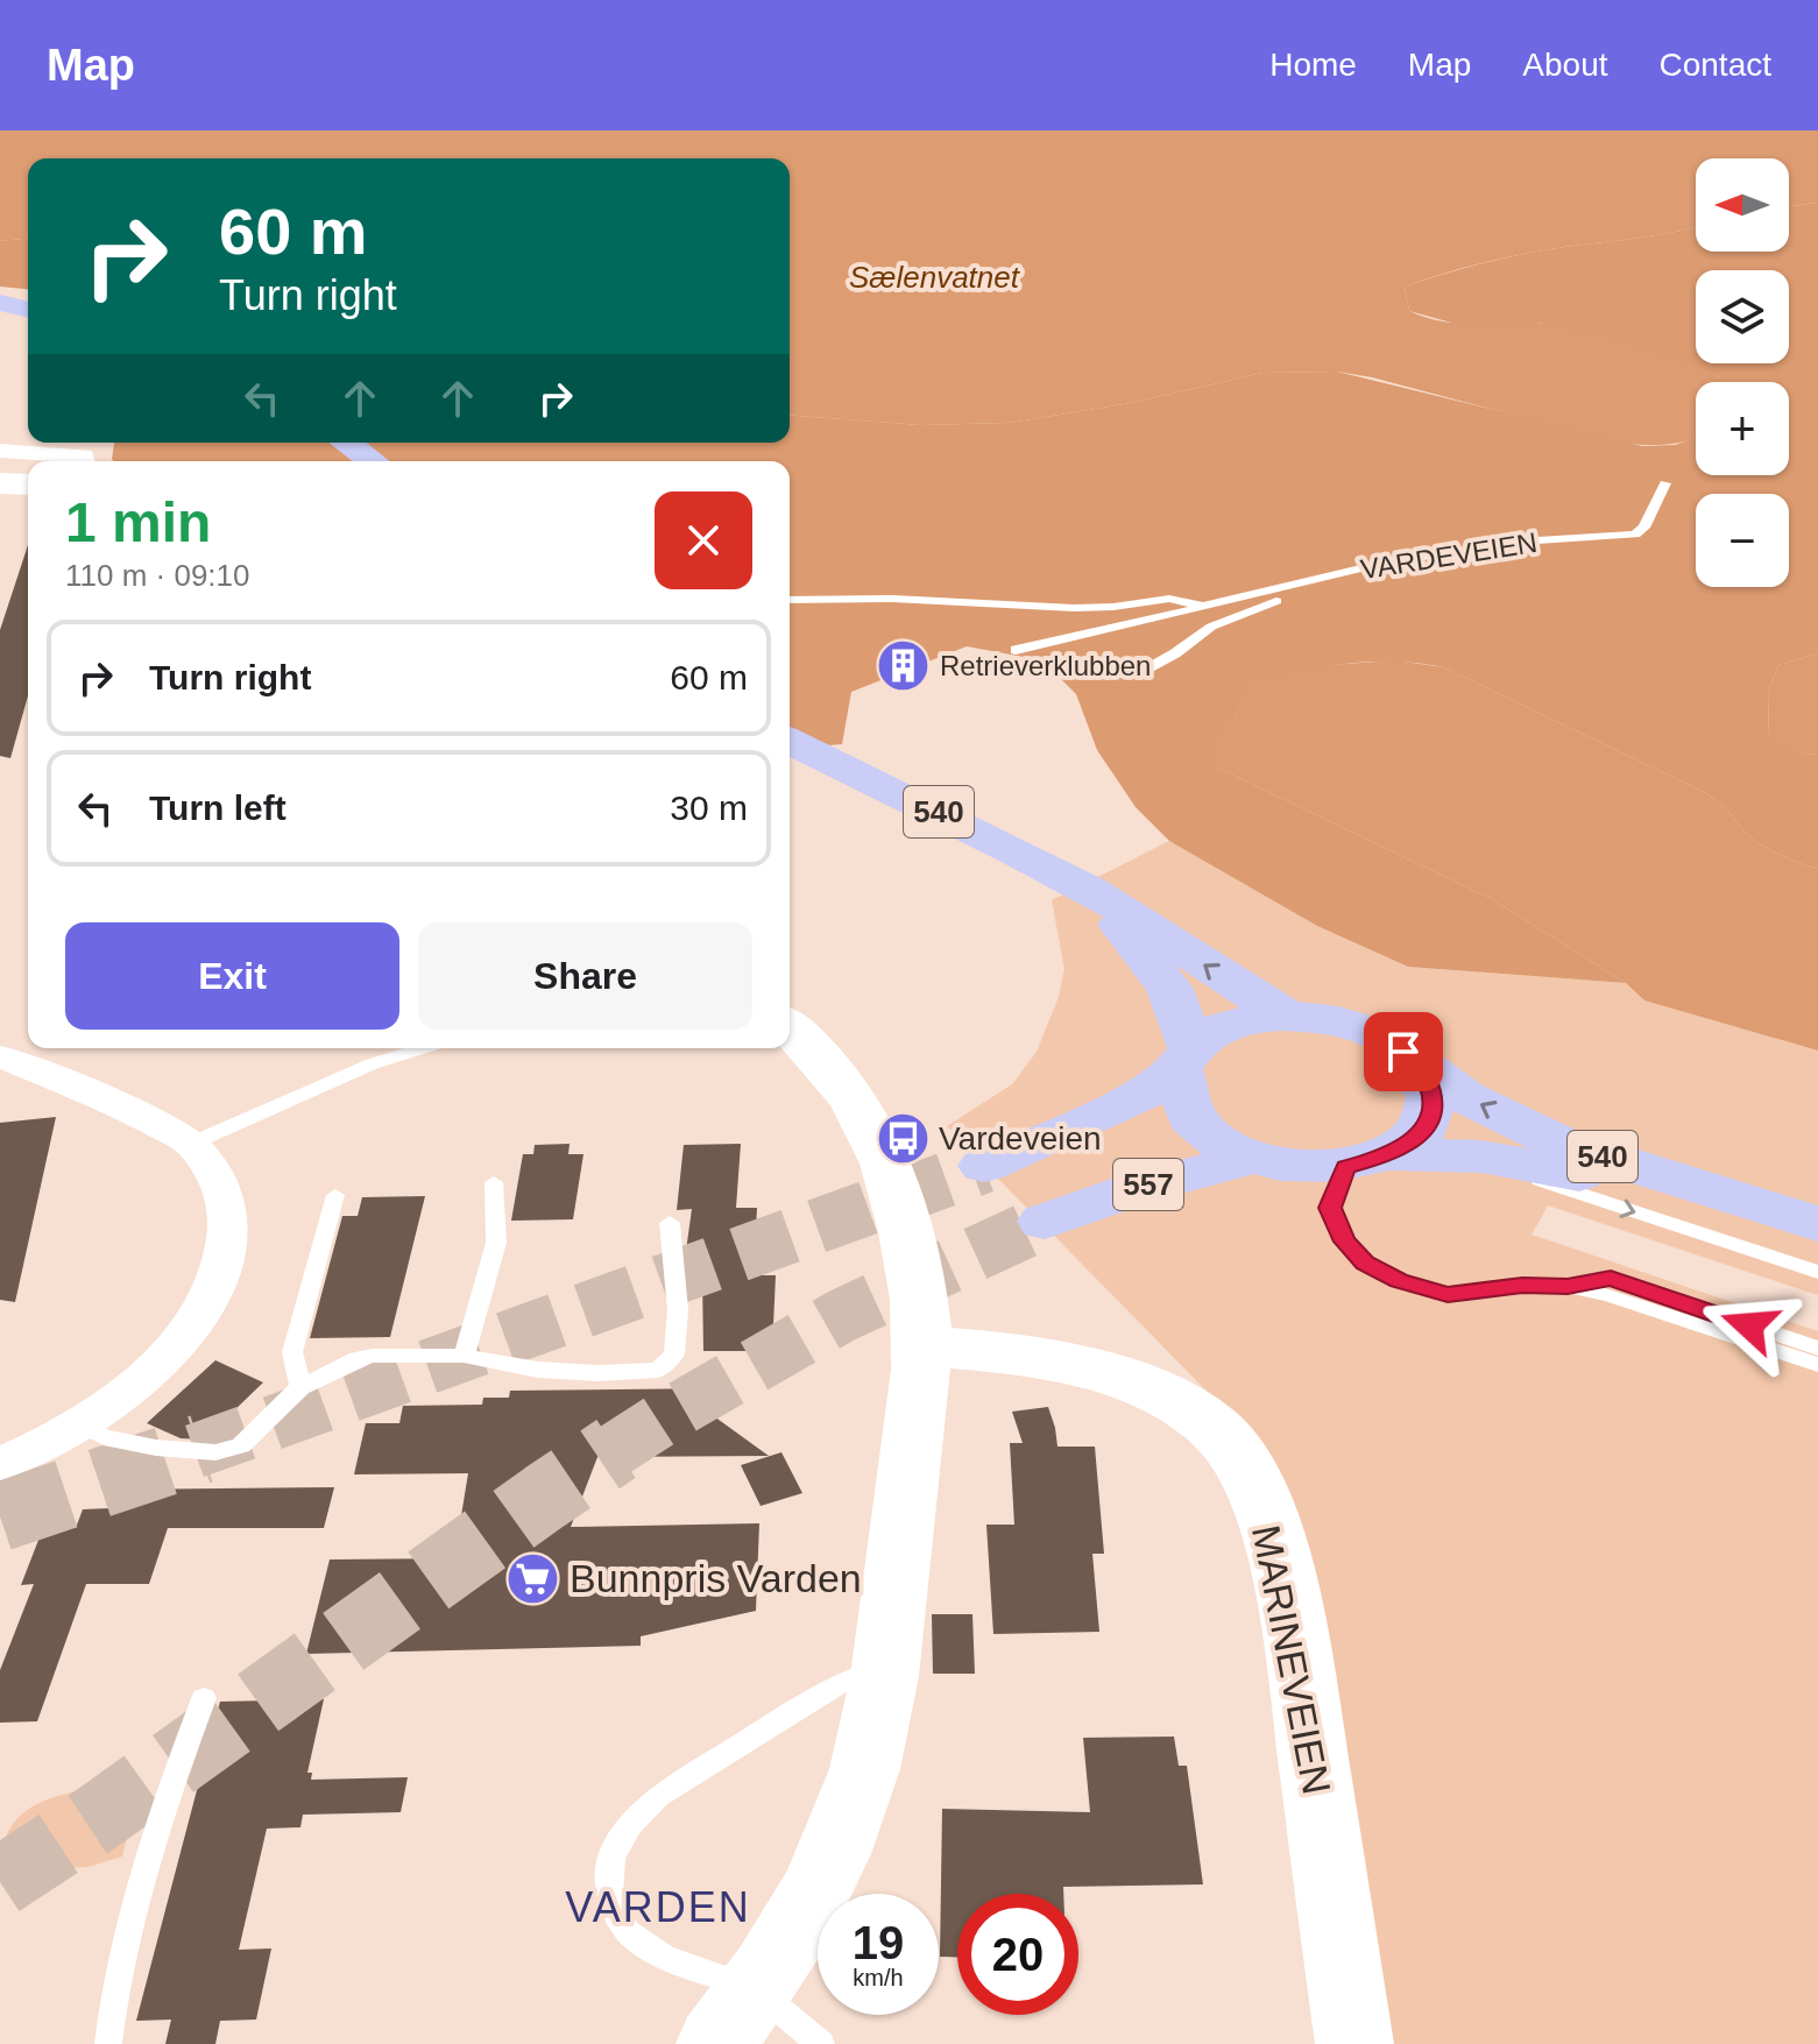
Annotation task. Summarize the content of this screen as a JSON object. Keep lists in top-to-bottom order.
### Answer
{
  "streets": {
    "main road": ["540", "557", "MARINEVEIEN"],
    "lane": ["VARDEVEIEN"]
  },
  "crossings": [
    ["540", "557"]
  ],
  "districts": ["VARDEN"],
  "water": ["Sælenvatnet"],
  "places": {
    "building": ["Retrieverklubben"],
    "bus stop": ["Vardeveien"],
    "supermarket": ["Bunnpris Varden"]
  },
  "north": "left",
  "page": {
    "header": "Map",
    "nav": [
      "Home",
      "Map",
      "About",
      "Contact"
    ],
    "map_buttons": ["+", "−"],
    "turn": ["60 m", "Turn right"],
    "heading": ["1 min", "110 m · 09:10"],
    "list": [
      {
        "name": "Turn right",
        "value": "60 m"
      },
      {
        "name": "Turn left",
        "value": "30 m"
      }
    ],
    "buttons": ["Exit", "Share"],
    "speed": "19 km/h",
    "limit": "20"
  }
}
